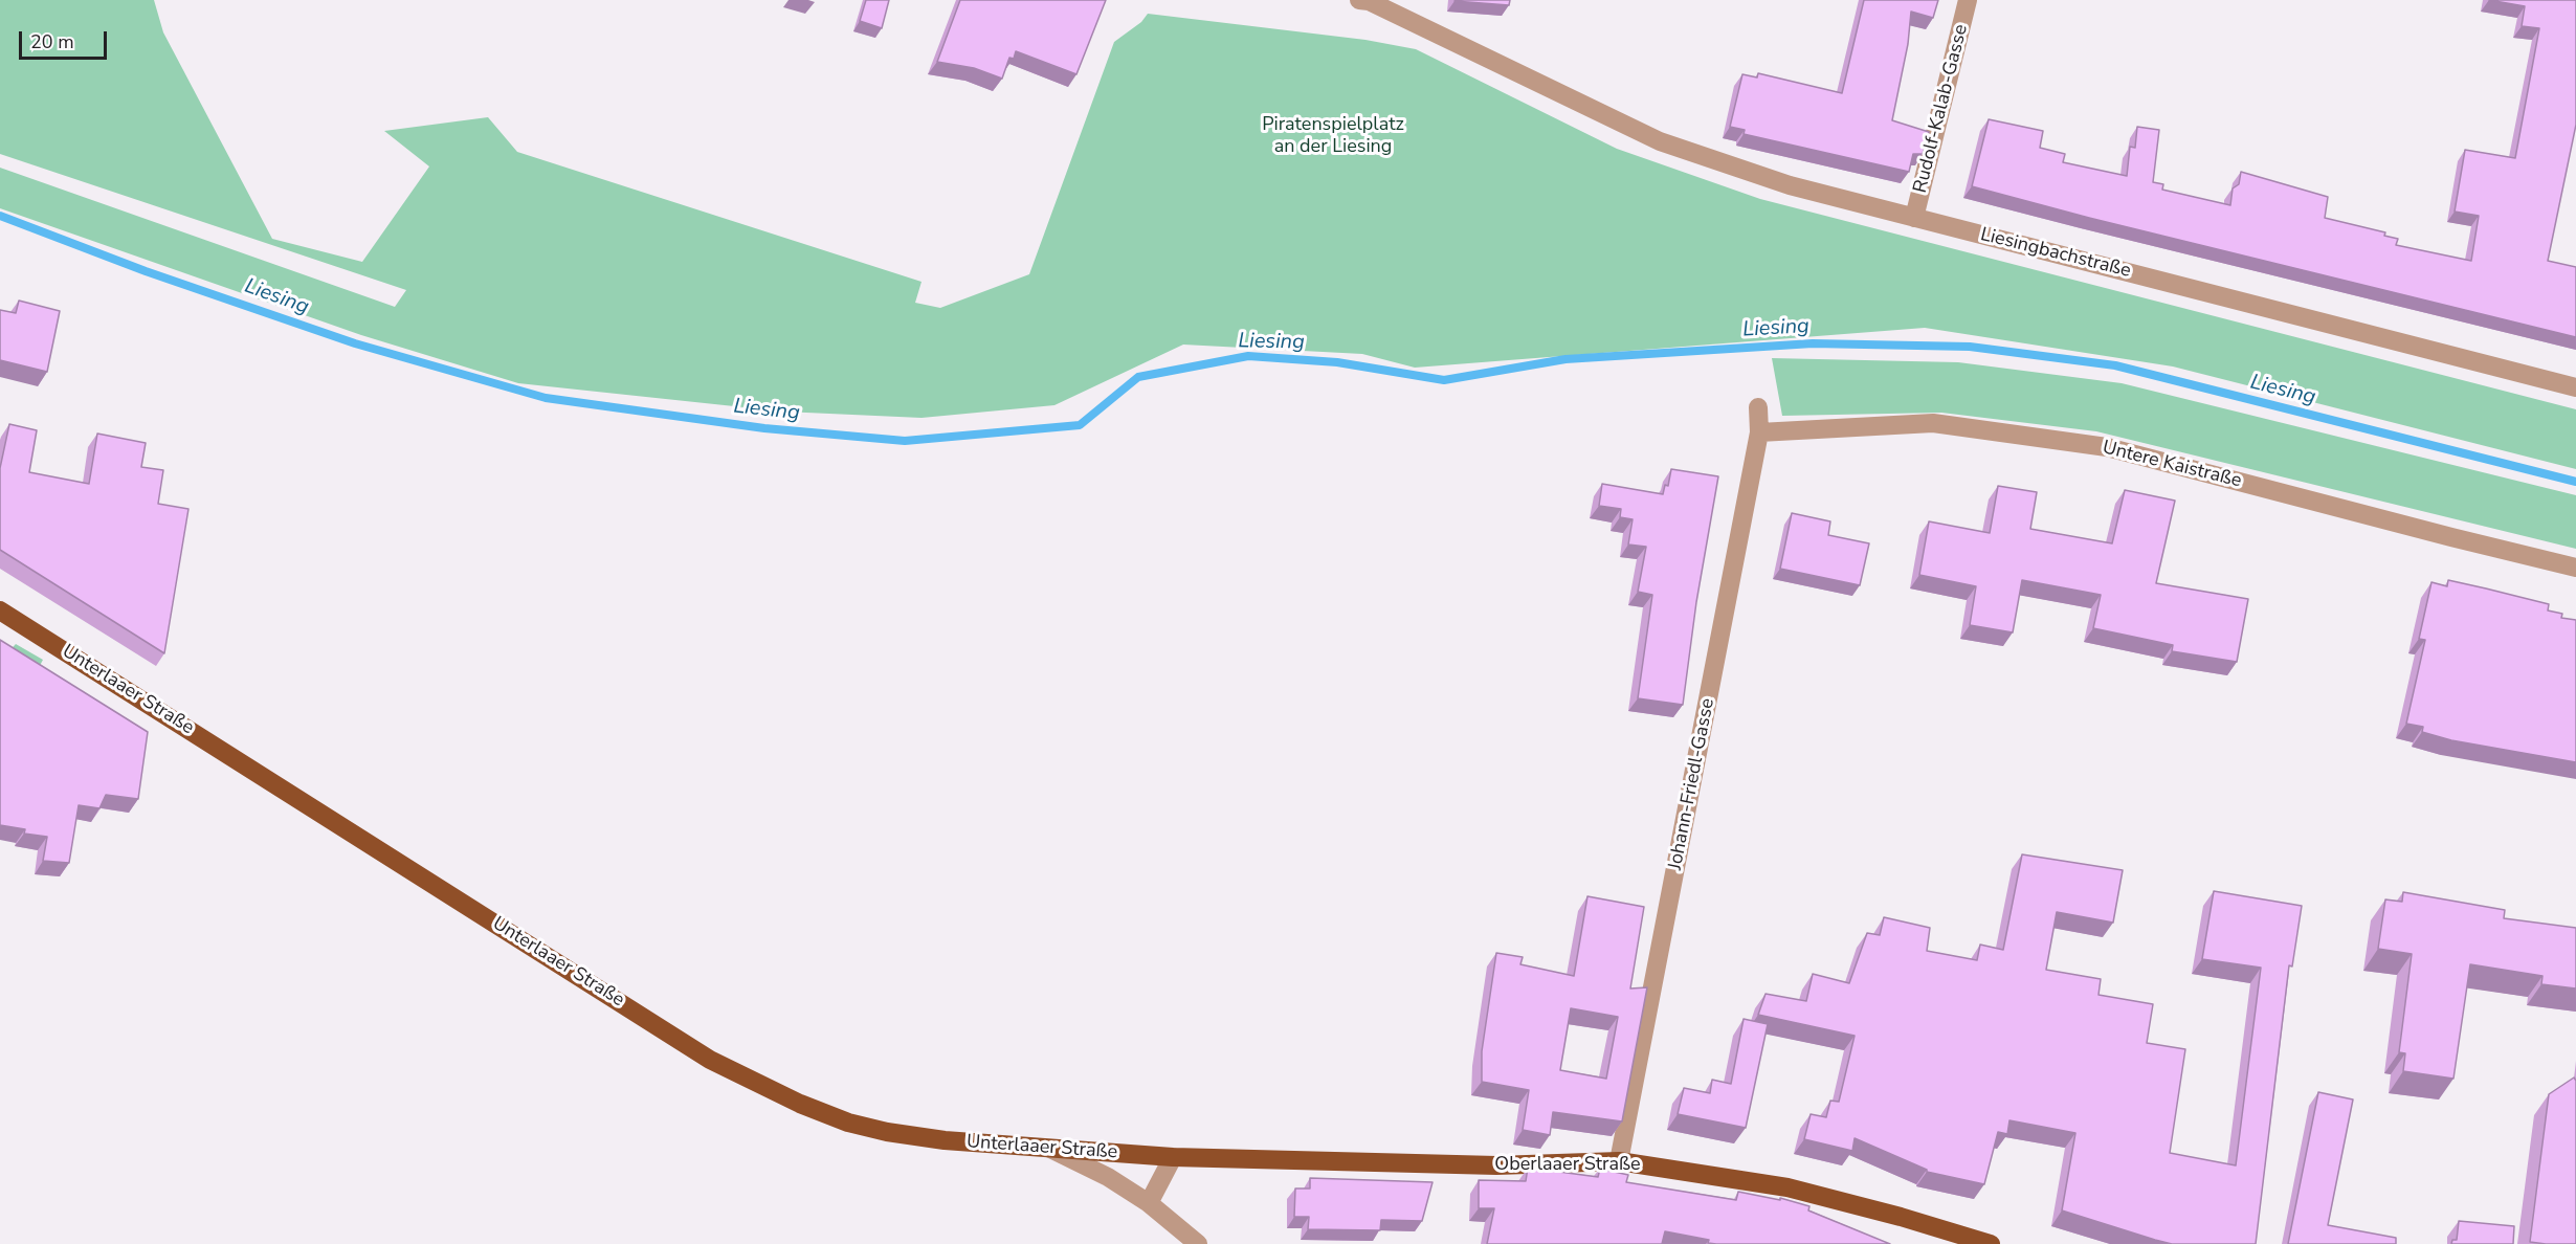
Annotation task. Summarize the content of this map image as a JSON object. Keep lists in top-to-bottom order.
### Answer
{
  "streets": {
    "main road": ["Unterlaaer Straße", "Oberlaaer Straße"],
    "street": [
      "Rudolf-Kalab-Gasse",
      "Liesingbachstraße",
      "Untere Kaistraße",
      "Johann-Friedl-Gasse"
    ]
  },
  "crossings": [
    ["Rudolf-Kalab-Gasse", "Liesingbachstraße"],
    ["Untere Kaistraße", "Johann-Friedl-Gasse"],
    ["Unterlaaer Straße", "Oberlaaer Straße"],
    ["Johann-Friedl-Gasse", "Oberlaaer Straße"]
  ],
  "water": ["Liesing"],
  "parks": ["Piratenspielplatz an der Liesing"],
  "scale_bar": "20 m"
}
